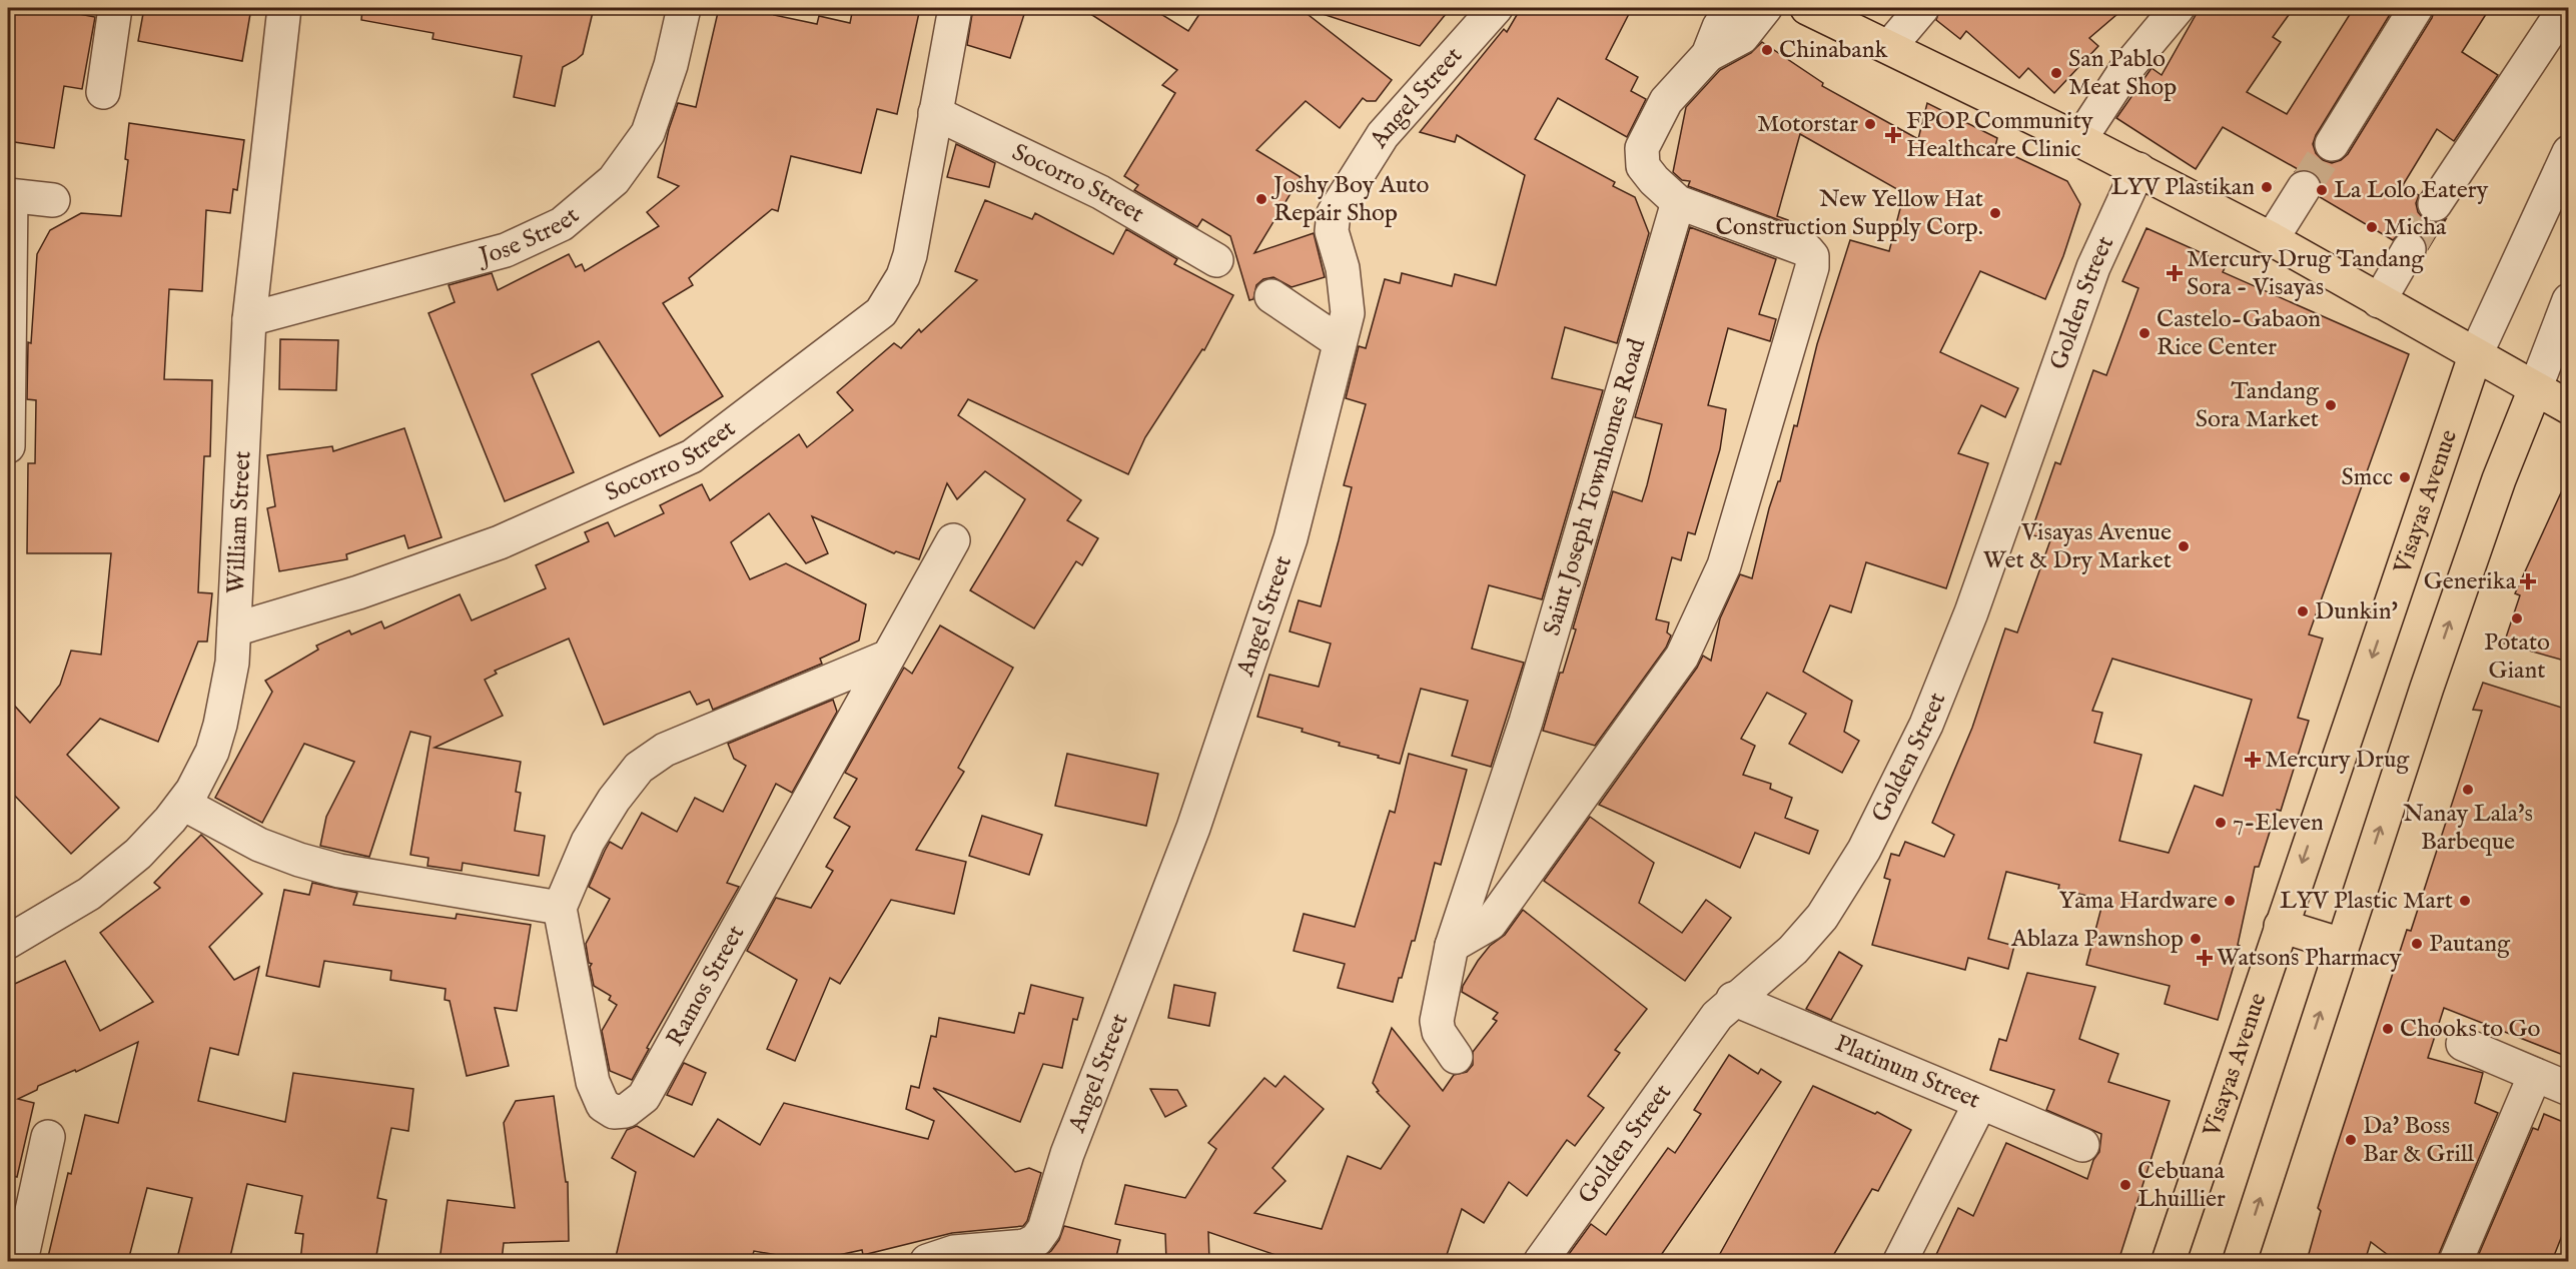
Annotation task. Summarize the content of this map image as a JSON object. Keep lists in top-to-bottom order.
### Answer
{
  "streets": {
    "main road": ["Visayas Avenue"],
    "street": [
      "Angel Street",
      "Socorro Street",
      "Jose Street",
      "Golden Street",
      "Saint Joseph Townhomes Road",
      "William Street",
      "Ramos Street",
      "Platinum Street"
    ]
  },
  "crossings": [
    ["Socorro Street", "William Street"],
    ["Jose Street", "William Street"],
    ["Golden Street", "Platinum Street"]
  ],
  "places": {
    "other": [
      "Chinabank",
      "San Pablo Meat Shop",
      "Motorstar",
      "LYV Plastikan",
      "La Lolo Eatery",
      "Joshy Boy Auto Repair Shop",
      "New Yellow Hat Construction Supply Corp.",
      "Micha",
      "Castelo-Gabaon Rice Center",
      "Tandang Sora Market",
      "Smcc",
      "Visayas Avenue Wet & Dry Market",
      "Dunkin'",
      "Potato Giant",
      "Nanay Lala's Barbeque",
      "7-Eleven",
      "Yama Hardware",
      "LYV Plastic Mart",
      "Ablaza Pawnshop",
      "Pautang",
      "Chooks to Go",
      "Da' Boss Bar & Grill",
      "Cebuana Lhuillier"
    ],
    "health": [
      "FPOP Community Healthcare Clinic",
      "Mercury Drug Tandang Sora - Visayas",
      "Generika",
      "Mercury Drug",
      "Watsons Pharmacy"
    ]
  }
}
